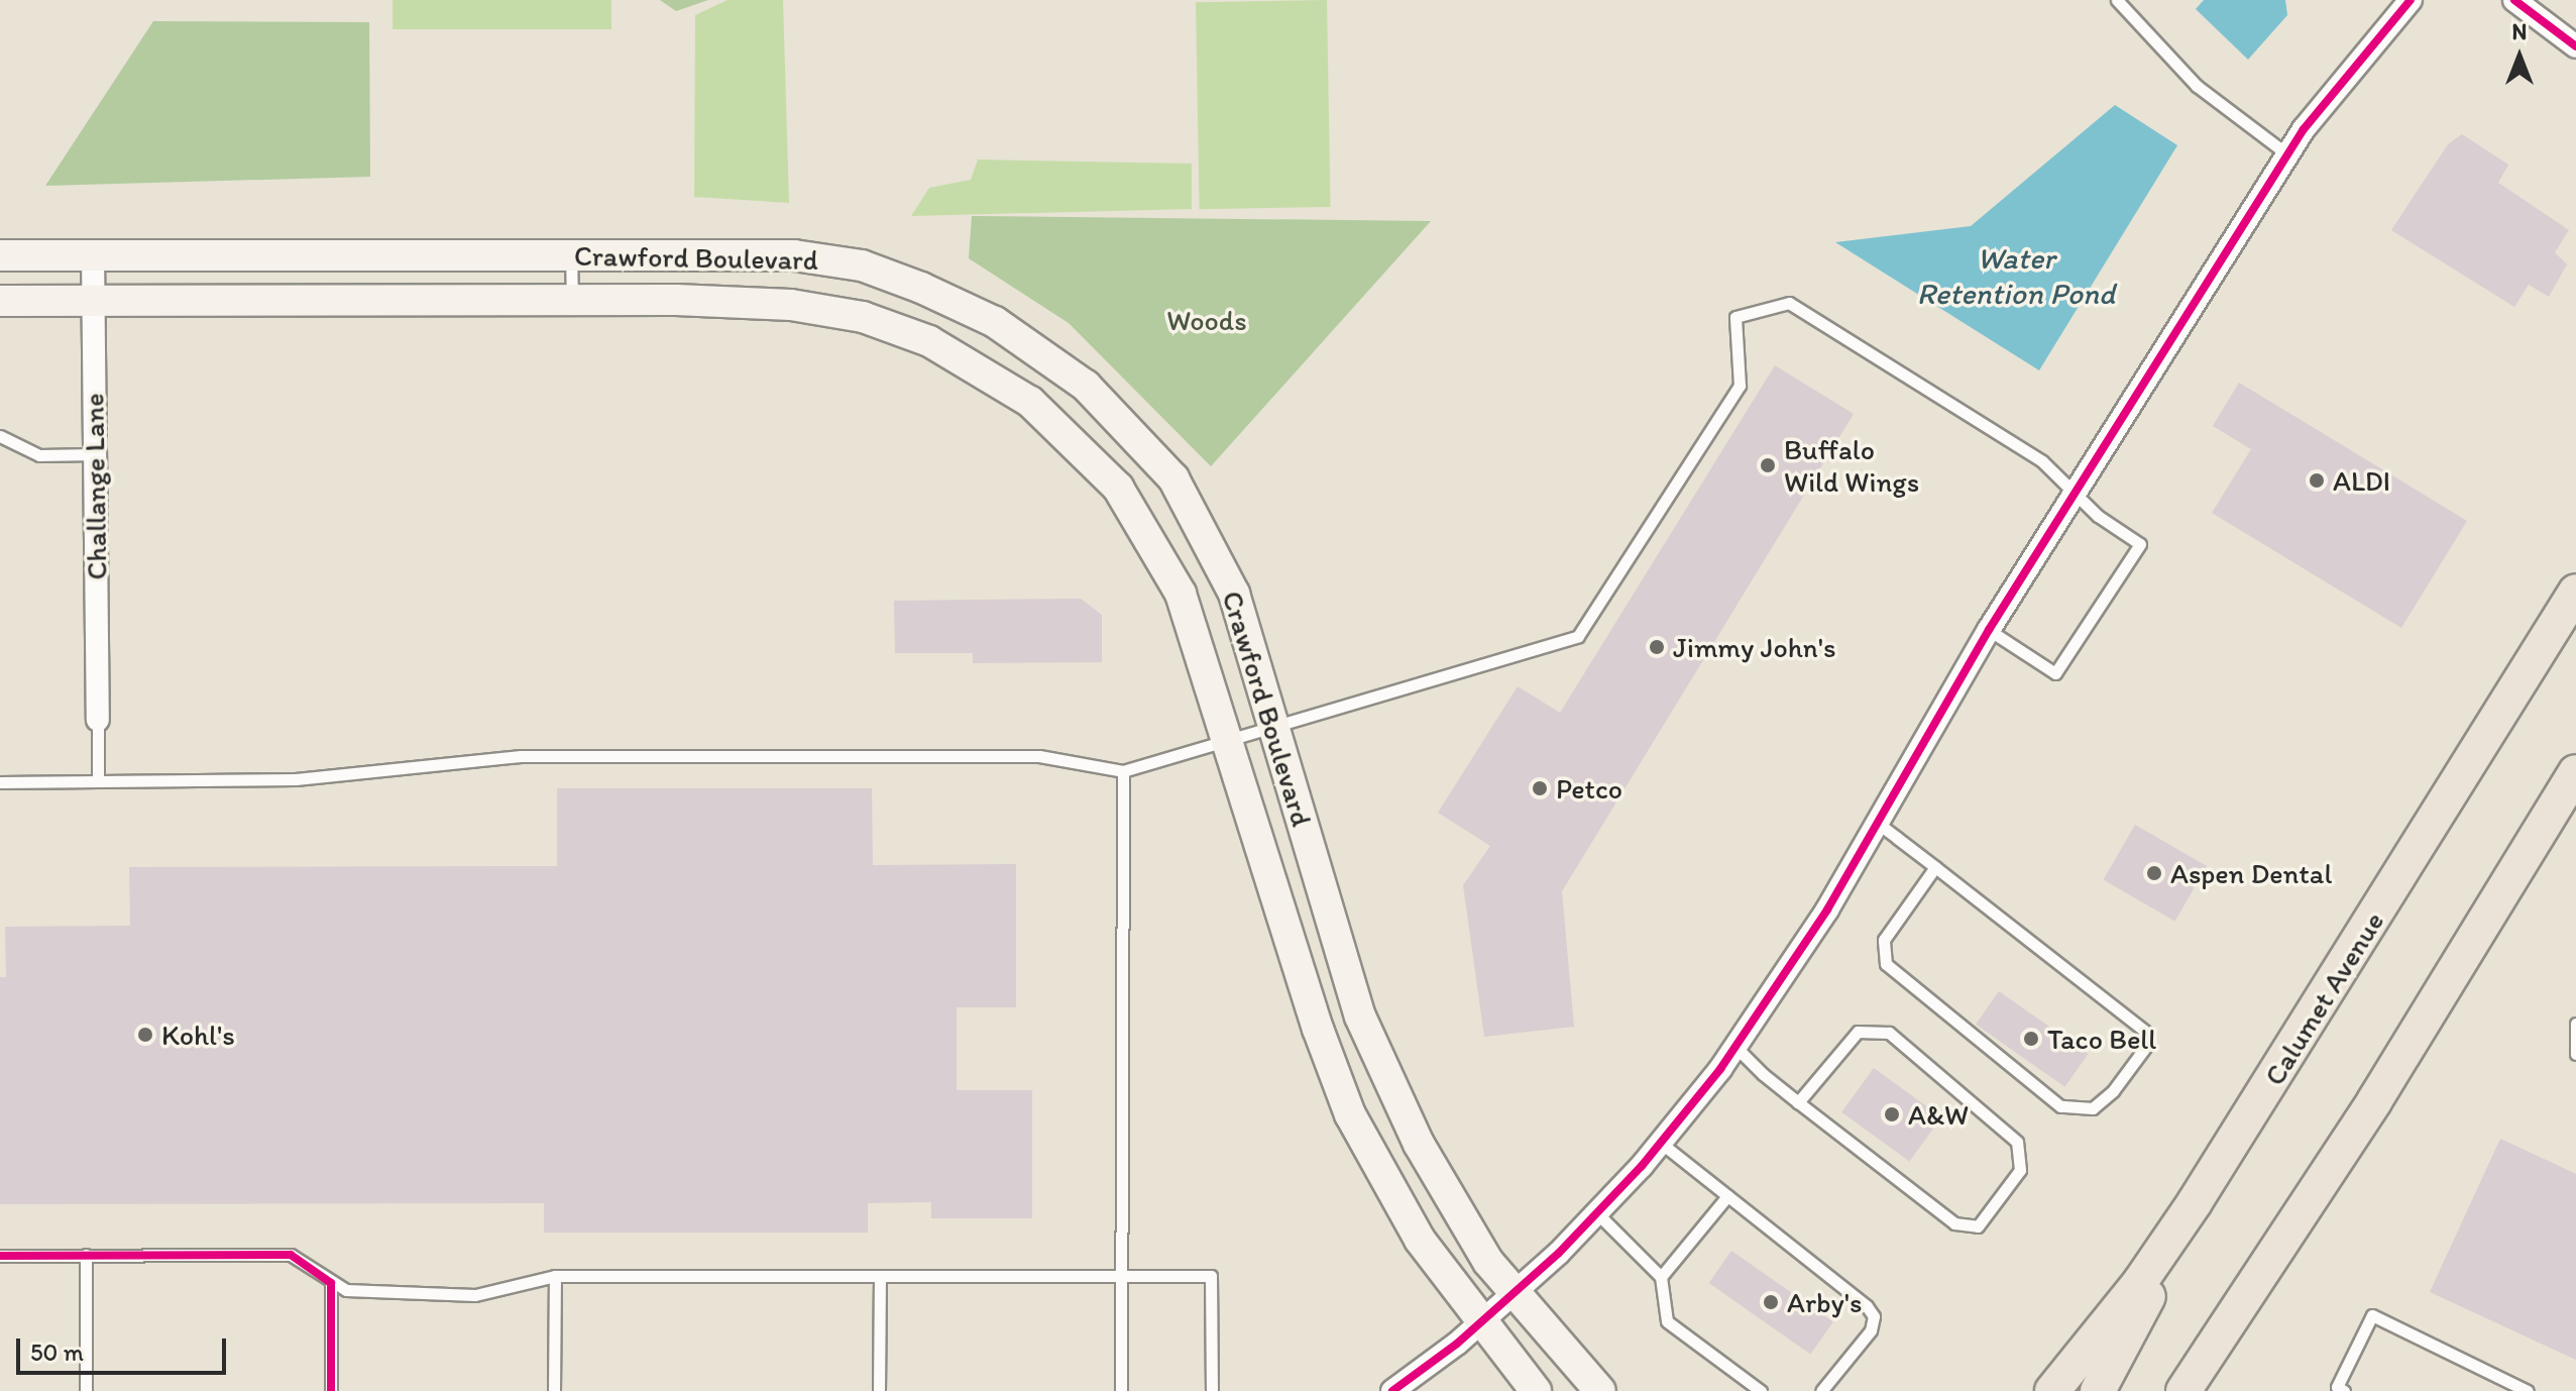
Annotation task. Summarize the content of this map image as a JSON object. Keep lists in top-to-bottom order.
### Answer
{
  "streets": {
    "main road": ["Calumet Avenue"],
    "street": ["Crawford Boulevard", "Challange Lane"]
  },
  "crossings": [
    ["Crawford Boulevard", "Challange Lane"]
  ],
  "water": ["Water Retention Pond"],
  "parks": ["Woods"],
  "places": [
    "Buffalo Wild Wings",
    "ALDI",
    "Jimmy John's",
    "Petco",
    "Aspen Dental",
    "Kohl's",
    "Taco Bell",
    "A&W",
    "Arby's"
  ],
  "scale_bar": "50 m",
  "north": "top"
}
